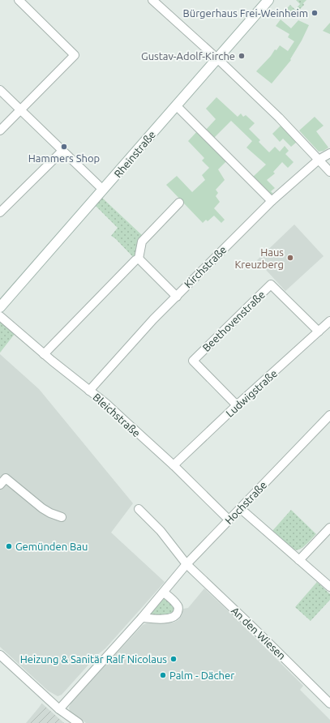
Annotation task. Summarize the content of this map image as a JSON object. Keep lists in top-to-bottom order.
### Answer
{
  "streets": {
    "street": [
      "Rheinstraße",
      "Kirchstraße",
      "Beethovenstraße",
      "Ludwigstraße",
      "Bleichstraße",
      "Hochstraße",
      "An den Wiesen"
    ]
  },
  "crossings": [
    ["Kirchstraße", "Bleichstraße"],
    ["Beethovenstraße", "Ludwigstraße"],
    ["Ludwigstraße", "Bleichstraße"],
    ["Bleichstraße", "Hochstraße"],
    ["Hochstraße", "An den Wiesen"]
  ],
  "places": [
    "Bürgerhaus Frei-Weinheim",
    "Gustav-Adolf-Kirche",
    "Hammers Shop",
    "Haus Kreuzberg",
    "Gemünden Bau",
    "Heizung & Sanitär Ralf Nicolaus",
    "Palm - Dächer"
  ]
}
